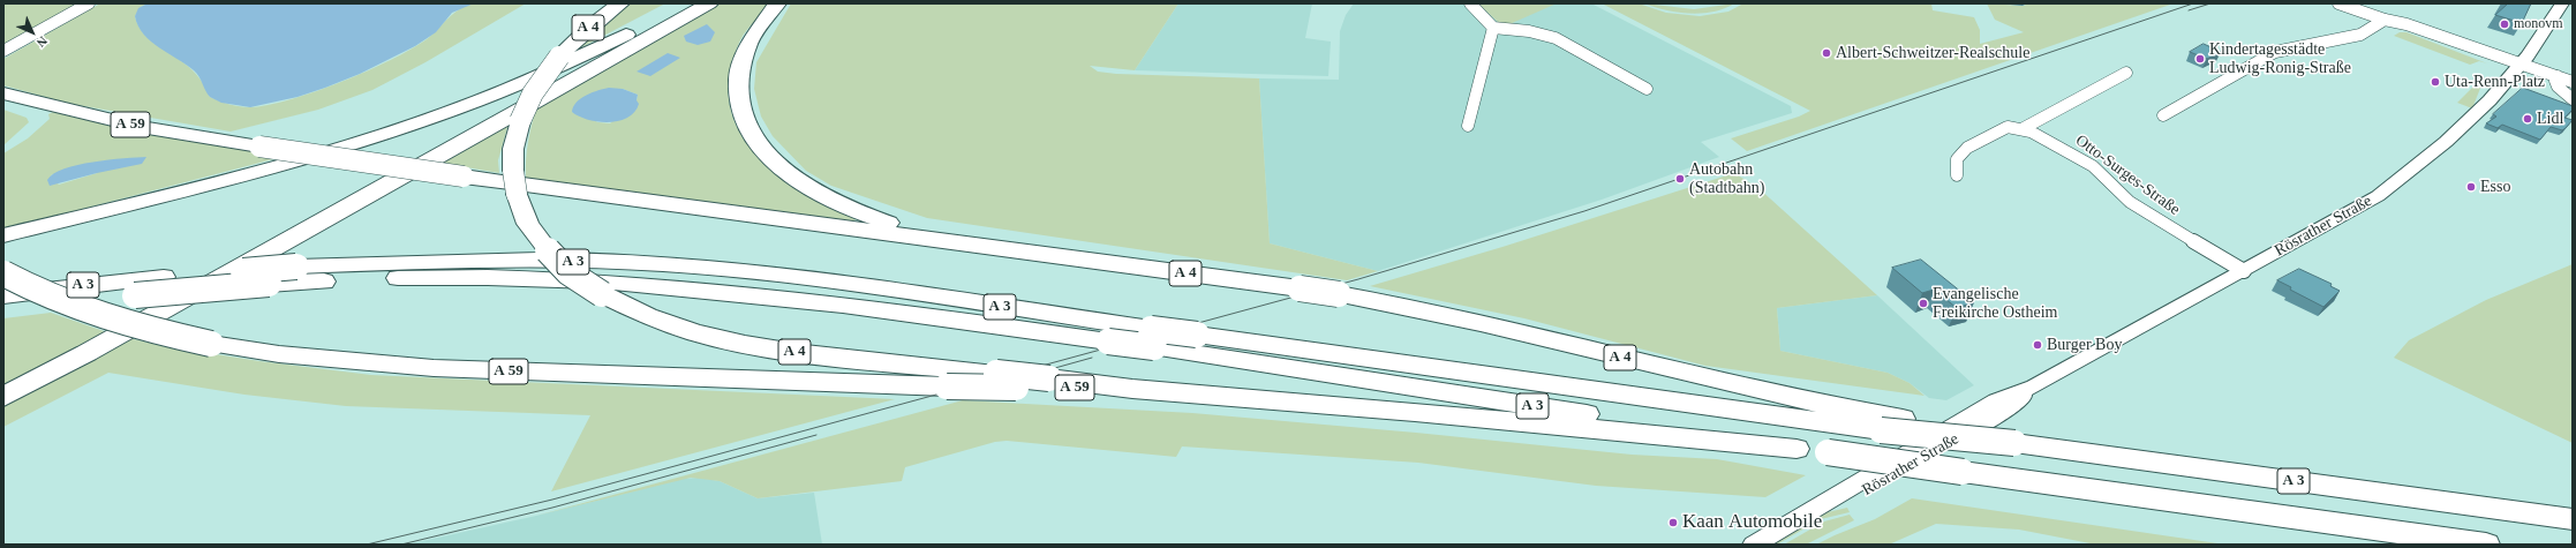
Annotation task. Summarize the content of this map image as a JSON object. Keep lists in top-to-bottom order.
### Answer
{
  "streets": {
    "highway": ["A 4", "A 59", "A 3"],
    "main road": ["Rösrather Straße"],
    "street": ["Otto-Surges-Straße"]
  },
  "crossings": [
    ["A 4", "A 59"],
    ["A 4", "A 3"],
    ["Otto-Surges-Straße", "Rösrather Straße"]
  ],
  "places": [
    "monovm",
    "Albert-Schweitzer-Realschule",
    "Kindertagesstädte Ludwig-Ronig-Straße",
    "Uta-Renn-Platz",
    "Lidl",
    "Autobahn (Stadtbahn)",
    "Esso",
    "Evangelische Freikirche Ostheim",
    "Burger Boy",
    "Kaan Automobile"
  ],
  "north": "bottom right"
}
